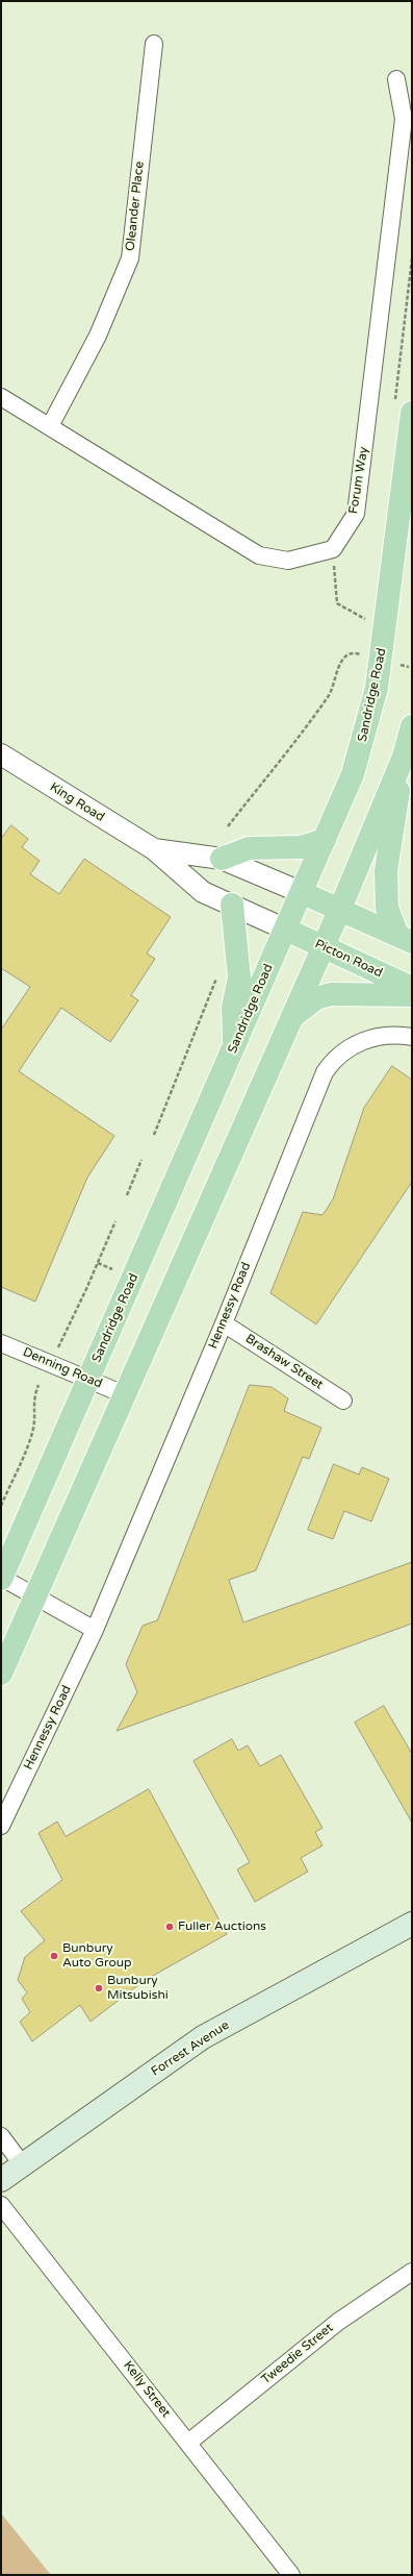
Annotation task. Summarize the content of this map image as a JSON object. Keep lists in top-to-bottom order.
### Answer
{
  "streets": {
    "main road": ["Sandridge Road", "Picton Road", "Forrest Avenue"],
    "street": [
      "Oleander Place",
      "Forum Way",
      "King Road",
      "Hennessy Road",
      "Brashaw Street",
      "Denning Road",
      "Tweedie Street",
      "Kelly Street"
    ]
  },
  "crossings": [
    ["Sandridge Road", "King Road"],
    ["Sandridge Road", "Picton Road"],
    ["Sandridge Road", "Denning Road"],
    ["King Road", "Picton Road"],
    ["Hennessy Road", "Brashaw Street"],
    ["Tweedie Street", "Kelly Street"]
  ],
  "places": ["Fuller Auctions", "Bunbury Auto Group", "Bunbury Mitsubishi"]
}
